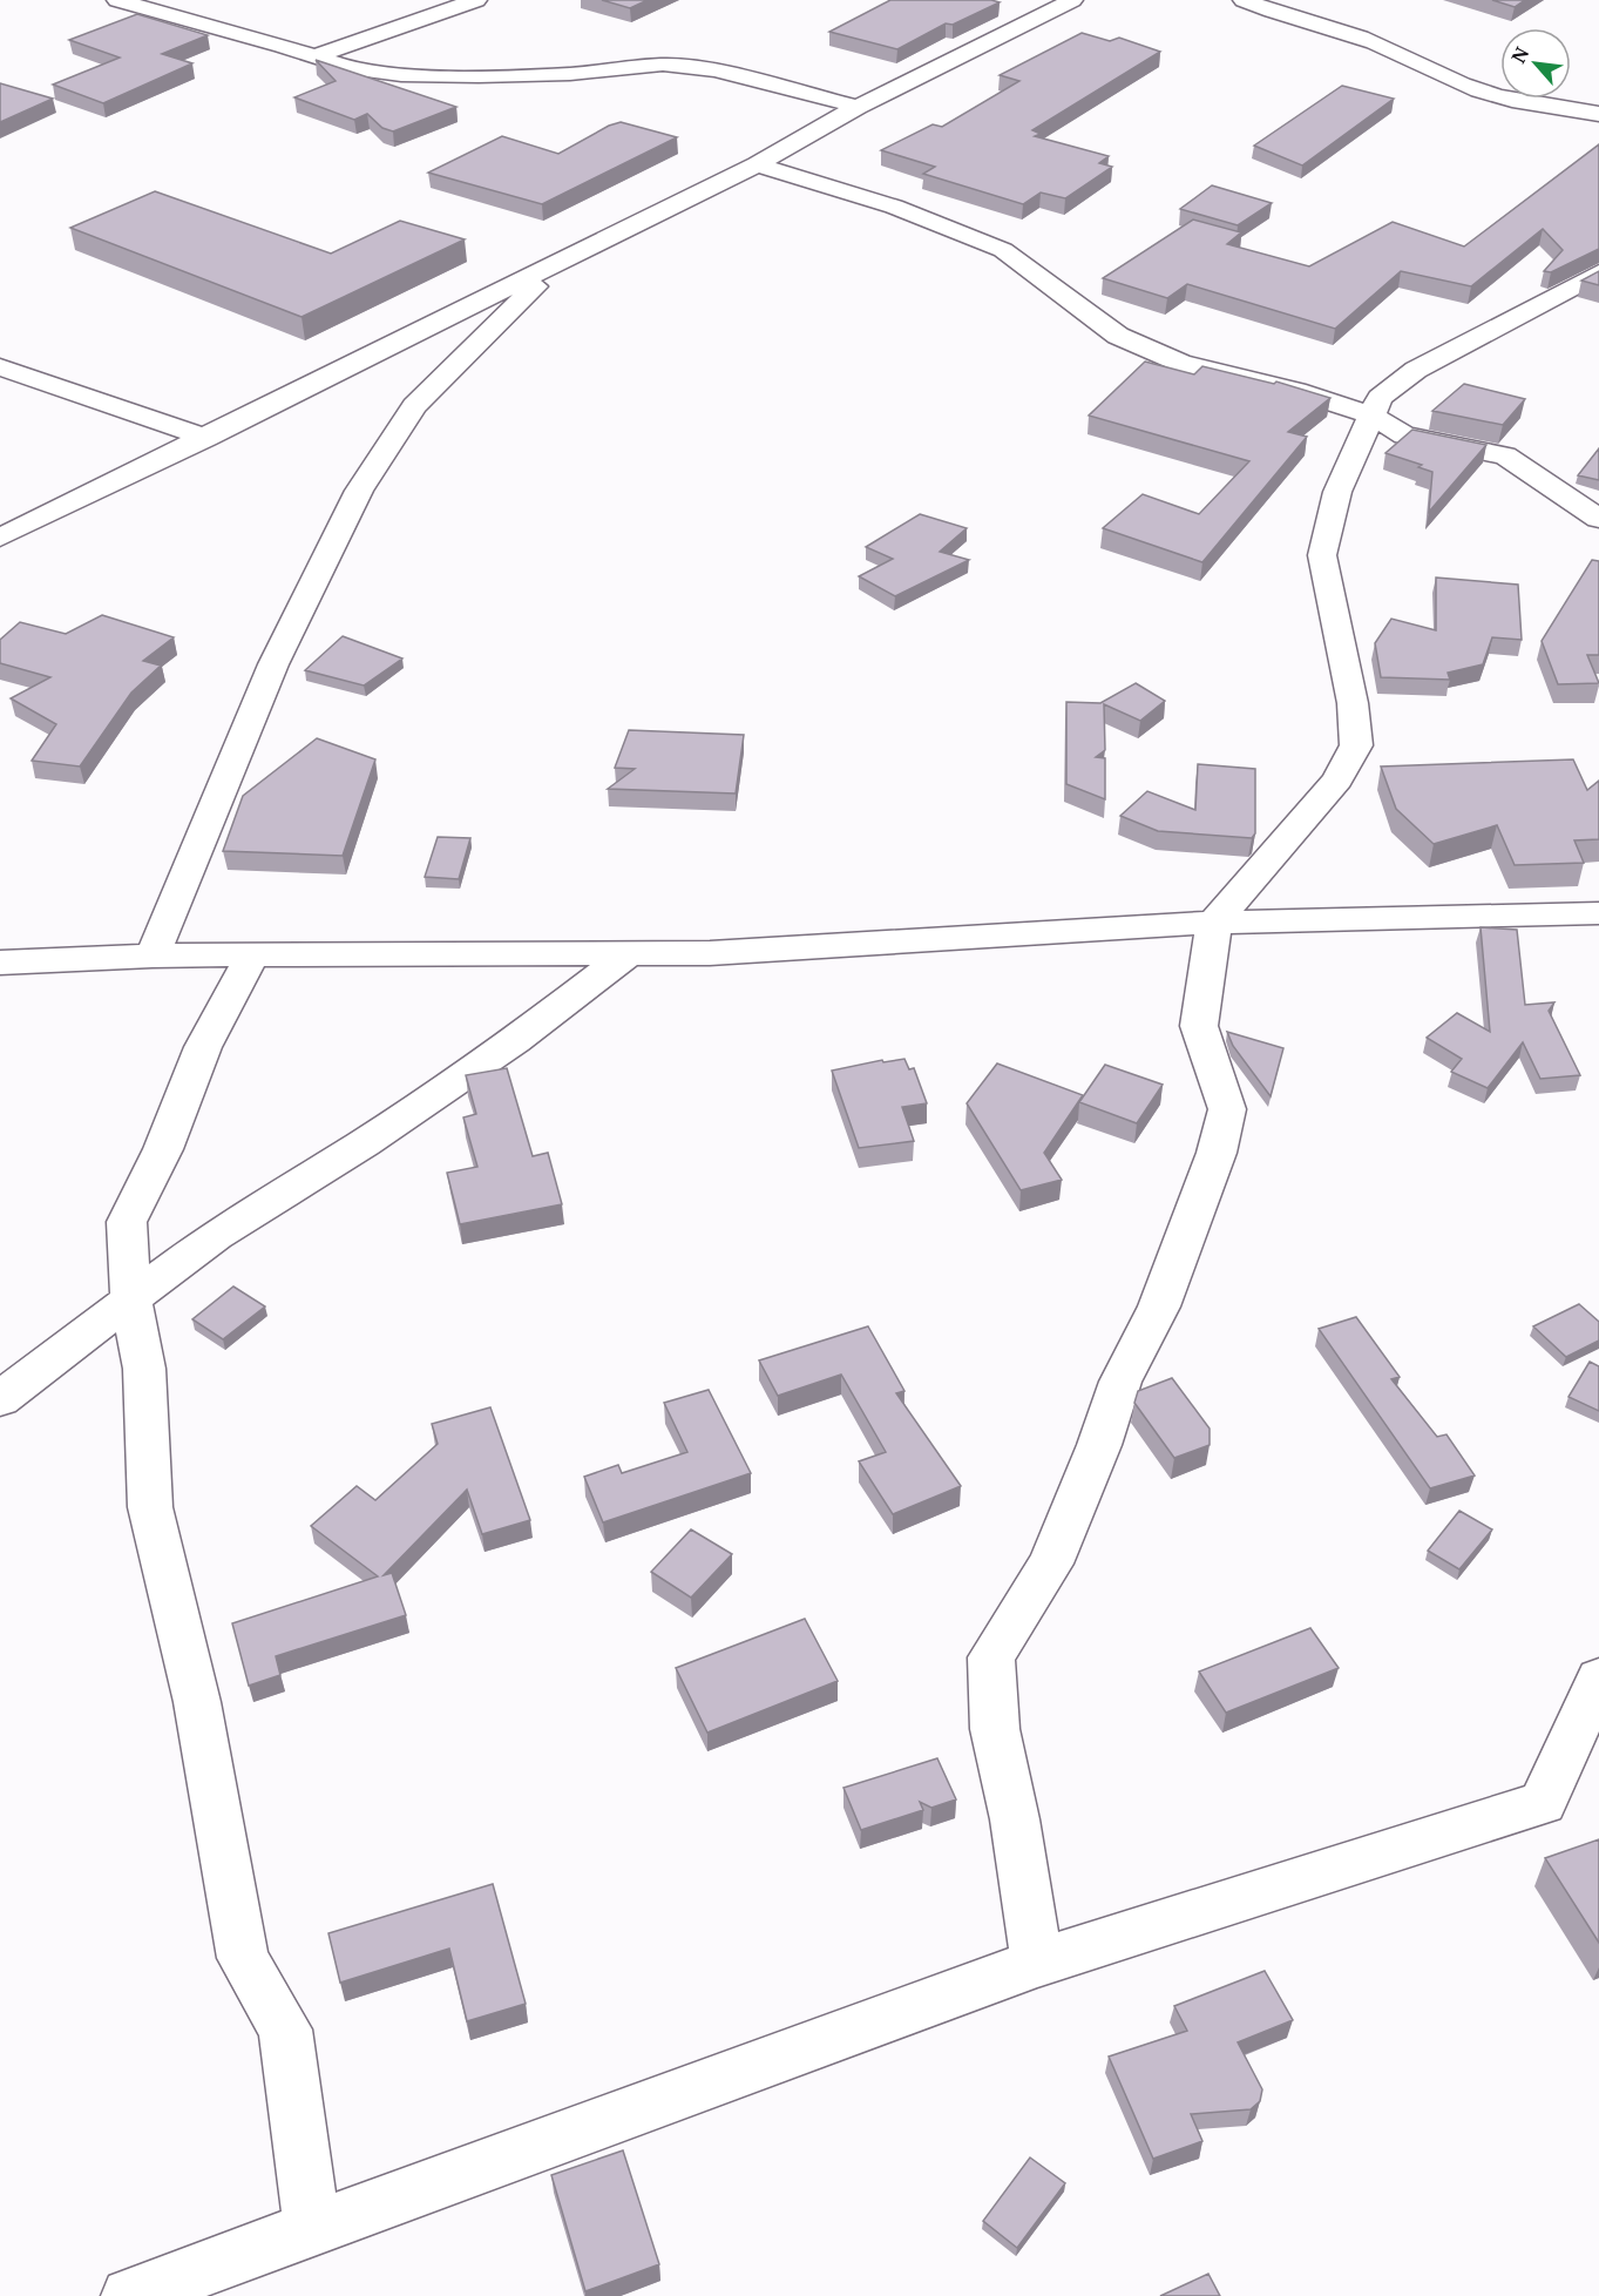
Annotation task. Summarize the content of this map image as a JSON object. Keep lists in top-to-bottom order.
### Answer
{
  "north": "top left"
}
